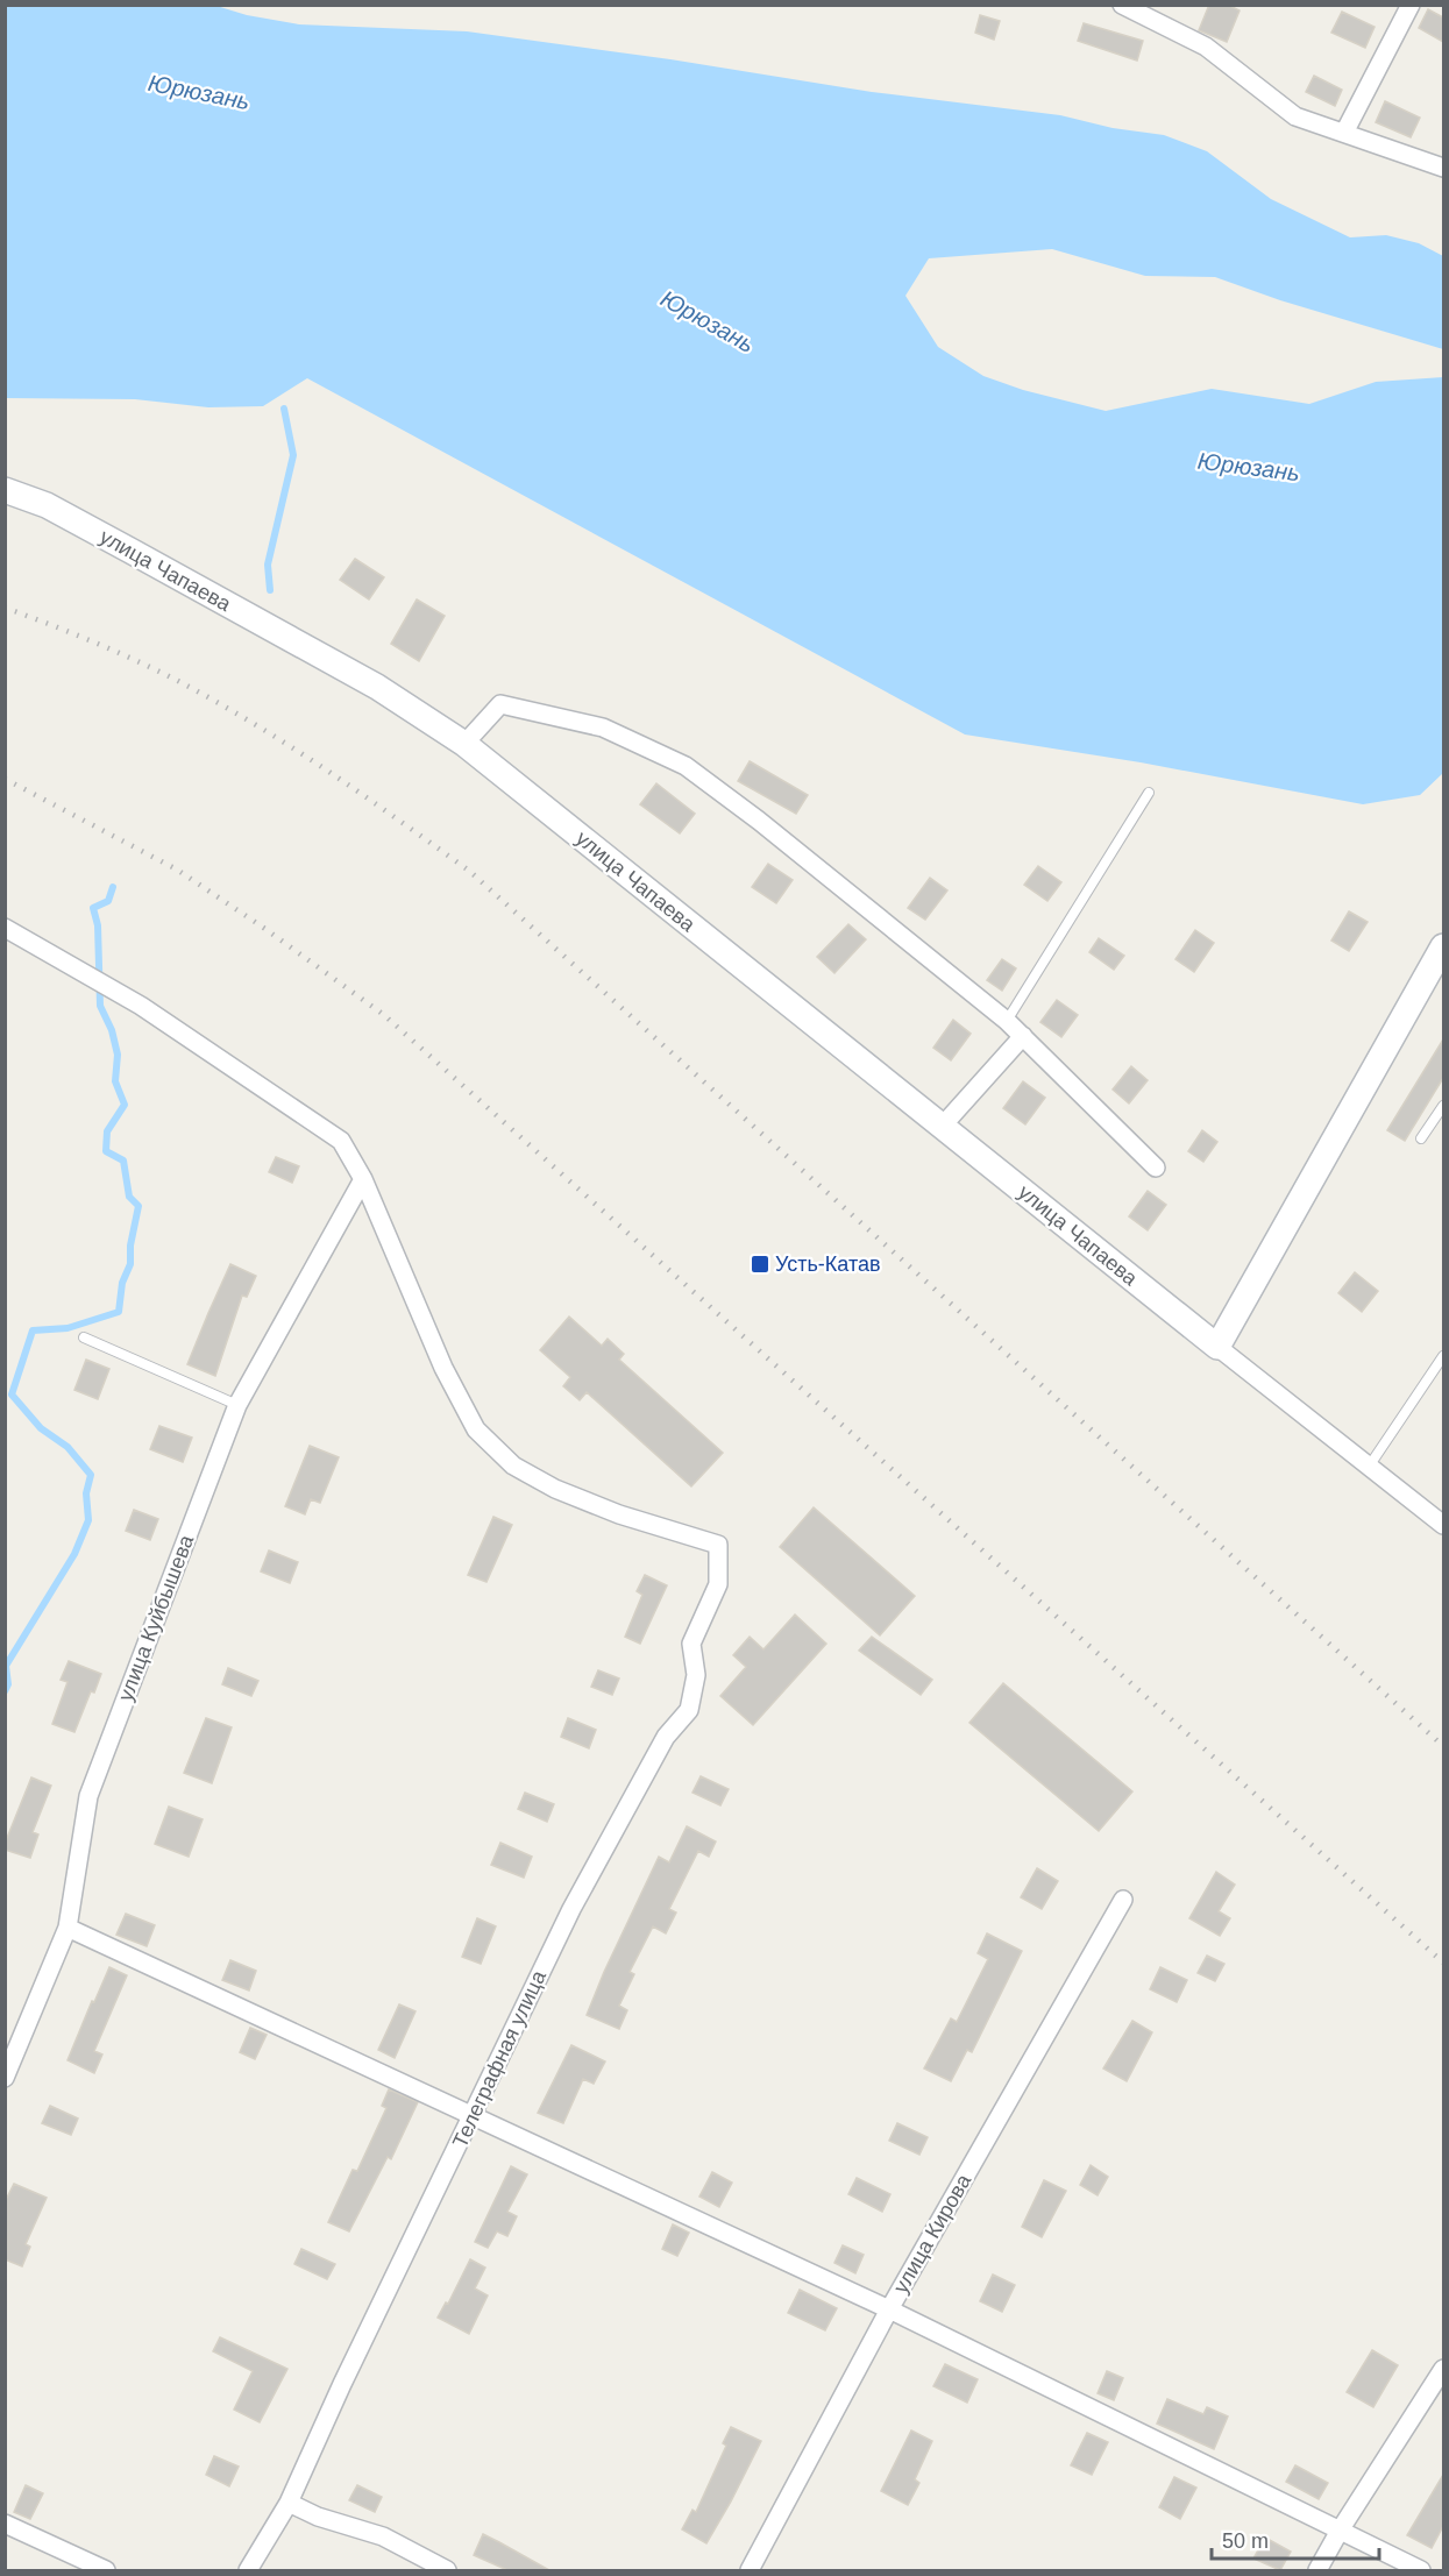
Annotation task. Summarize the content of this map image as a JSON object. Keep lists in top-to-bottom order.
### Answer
{
  "streets": {
    "main road": ["улица Чапаева"],
    "street": ["улица Куйбышева", "Телеграфная улица", "улица Кирова"]
  },
  "crossings": [
    ["улица Куйбышева", "Телеграфная улица"]
  ],
  "water": ["Юрюзань"],
  "places": {
    "transit": ["Усть-Катав"]
  },
  "scale_bar": "50 m"
}
